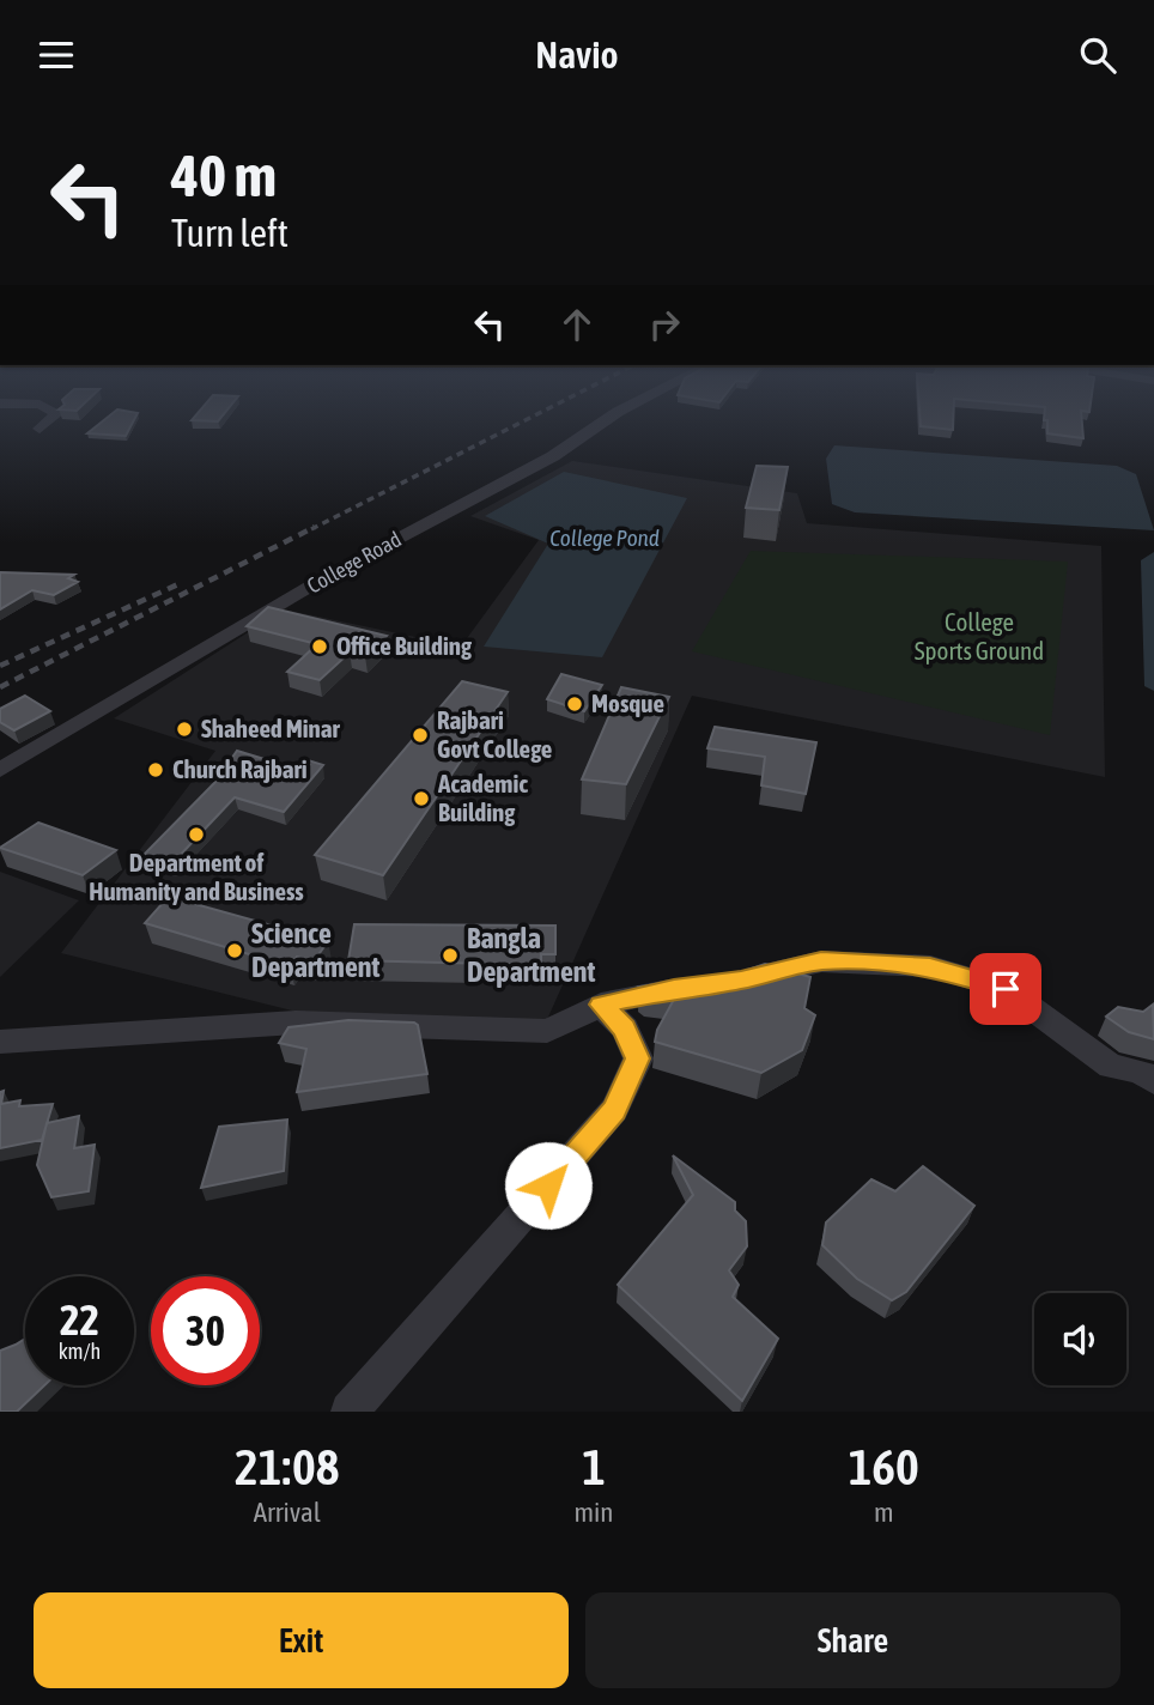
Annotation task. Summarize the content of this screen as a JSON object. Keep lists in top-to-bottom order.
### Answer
{
  "streets": {
    "street": ["College Road"]
  },
  "water": ["College Pond"],
  "parks": ["College Sports Ground"],
  "places": [
    "Office Building",
    "Mosque",
    "Shaheed Minar",
    "Rajbari Govt College",
    "Church Rajbari",
    "Academic Building",
    "Department of Humanity and Business",
    "Science Department",
    "Bangla Department"
  ],
  "page": {
    "header": "Navio",
    "turn": ["40 m", "Turn left"],
    "speed": "22 km/h",
    "limit": "30",
    "eta": [
      "21:08",
      "Arrival",
      "1",
      "min",
      "160",
      "m"
    ],
    "buttons": ["Exit", "Share"]
  }
}
